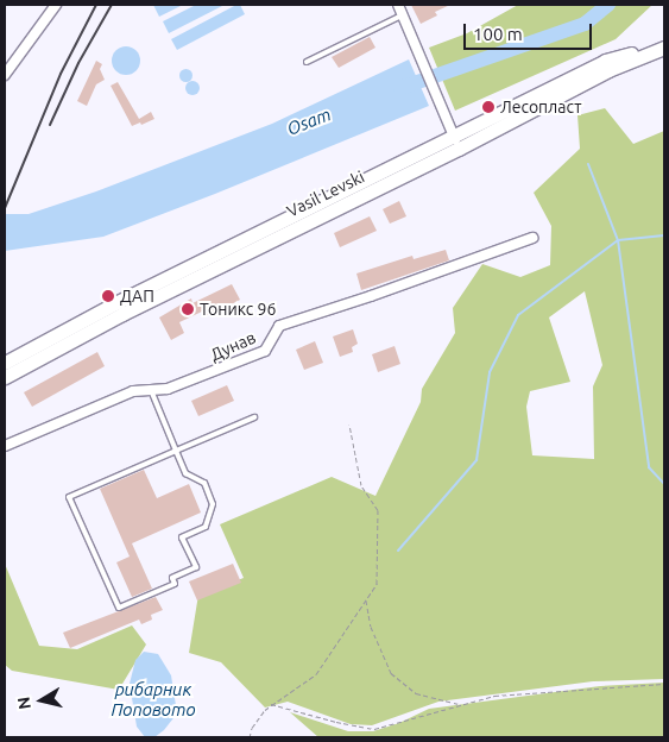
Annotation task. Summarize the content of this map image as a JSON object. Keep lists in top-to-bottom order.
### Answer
{
  "streets": {
    "main road": ["Vasil Levski"],
    "street": ["Дунав"]
  },
  "water": ["Osam", "рибарник Поповото"],
  "places": ["Лесопласт", "ДАП", "Тоникс 96"],
  "scale_bar": "100 m",
  "north": "left"
}
